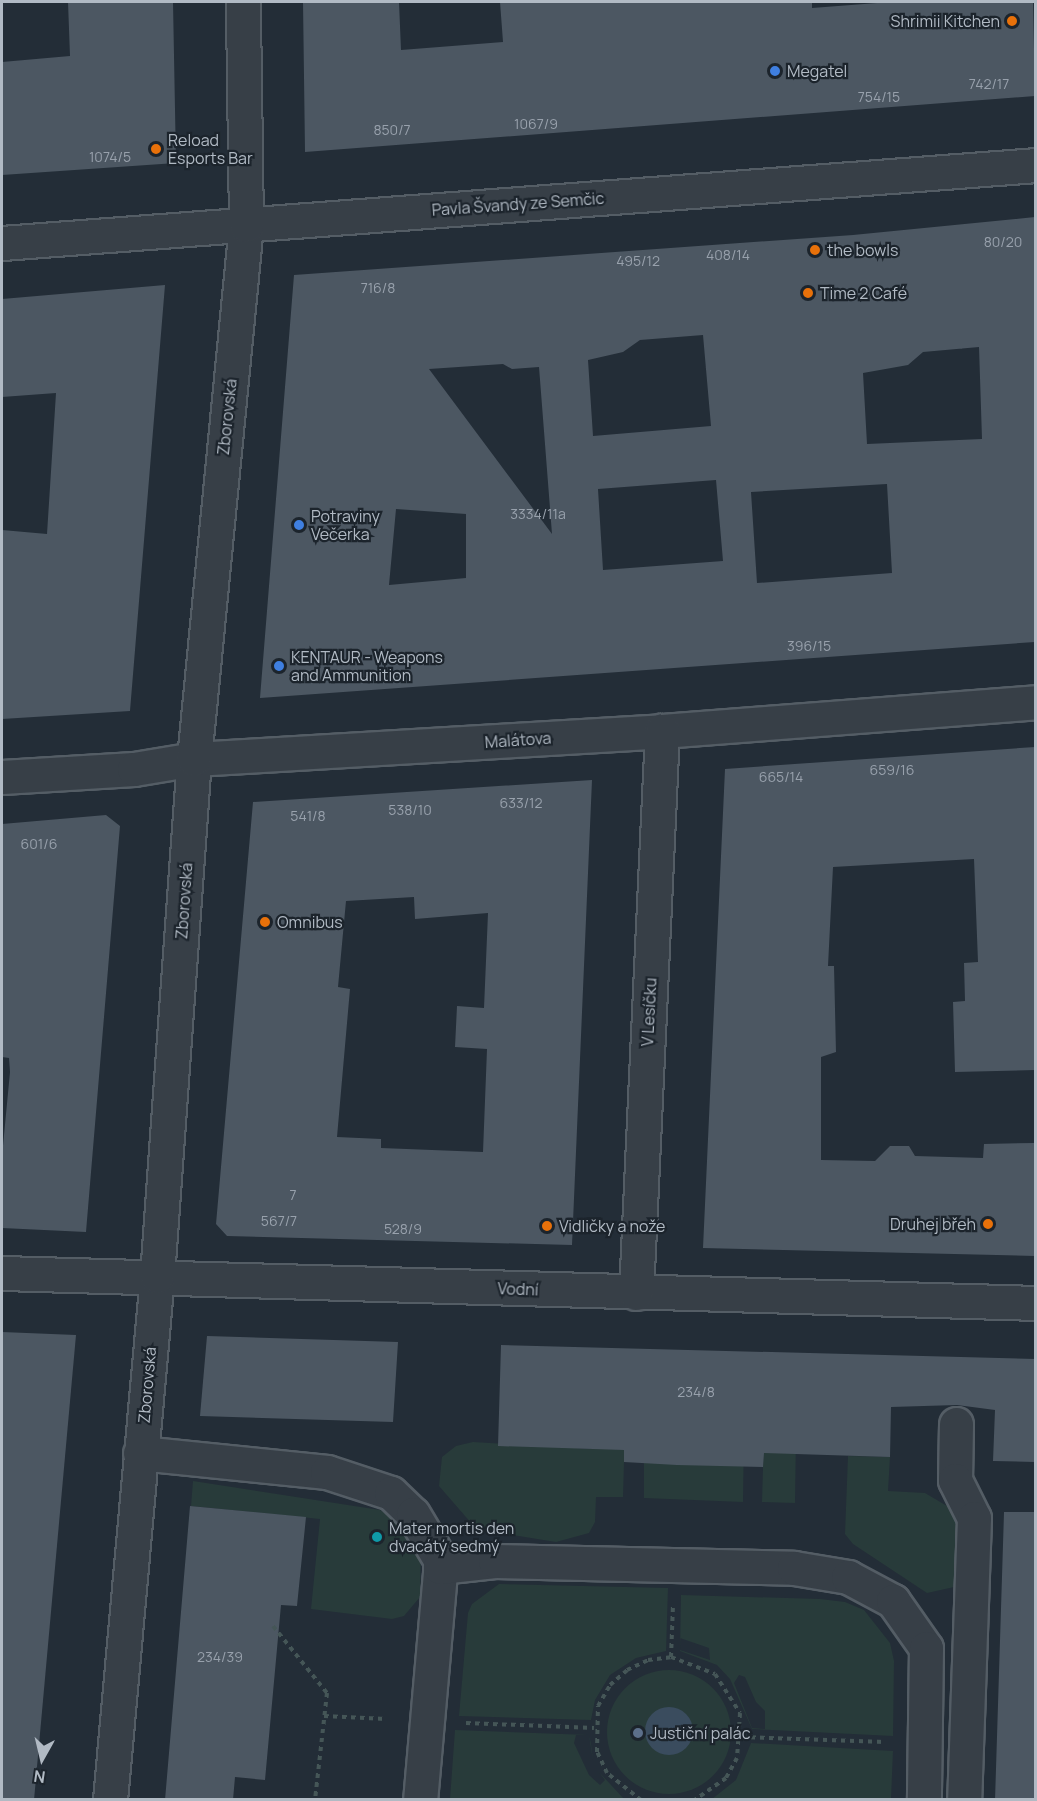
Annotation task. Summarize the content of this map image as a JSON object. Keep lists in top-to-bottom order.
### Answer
{
  "streets": {
    "street": [
      "Pavla Švandy ze Semčic",
      "Zborovská",
      "Malátova",
      "V Lesíčku",
      "Vodní"
    ]
  },
  "crossings": [
    ["Pavla Švandy ze Semčic", "Zborovská"],
    ["Zborovská", "Malátova"],
    ["Zborovská", "Vodní"],
    ["Malátova", "V Lesíčku"],
    ["V Lesíčku", "Vodní"]
  ],
  "places": [
    "Shrimii Kitchen",
    "Megatel",
    "Reload Esports Bar",
    "the bowls",
    "Time 2 Café",
    "Potraviny Večerka",
    "KENTAUR - Weapons and Ammunition",
    "Omnibus",
    "Druhej břeh",
    "Vidličky a nože",
    "Mater mortis den dvacátý sedmý",
    "Justiční palác"
  ],
  "house_numbers": [
    "742/17",
    "754/15",
    "1067/9",
    "850/7",
    "1074/5",
    "80/20",
    "408/14",
    "495/12",
    "716/8",
    "3334/11a",
    "396/15",
    "659/16",
    "665/14",
    "633/12",
    "538/10",
    "541/8",
    "601/6",
    "7",
    "567/7",
    "528/9",
    "234/8",
    "234/39"
  ],
  "north": "bottom"
}
